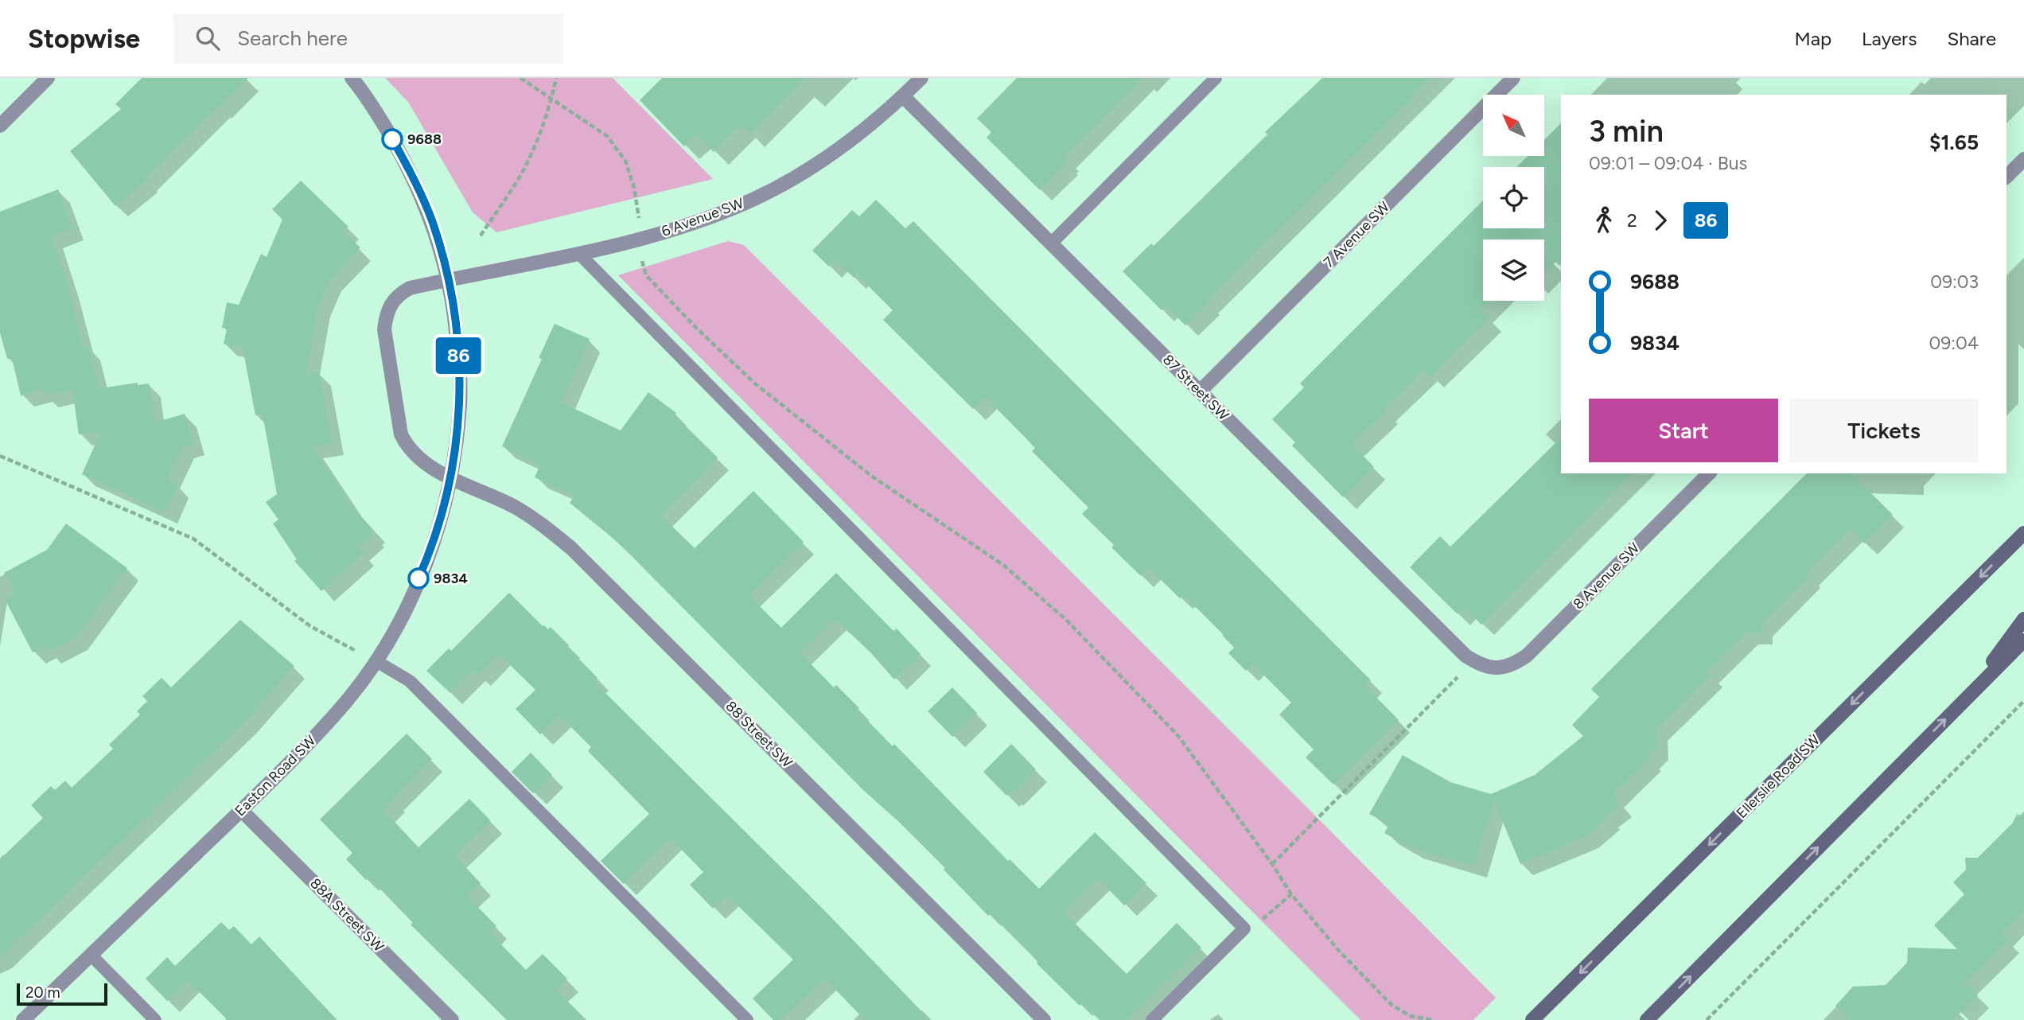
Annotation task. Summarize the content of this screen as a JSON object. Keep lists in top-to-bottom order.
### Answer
{
  "streets": {
    "main road": ["Ellerslie Road SW"],
    "street": [
      "6 Avenue SW",
      "7 Avenue SW",
      "87 Street SW",
      "8 Avenue SW",
      "88 Street SW",
      "Easton Road SW",
      "88A Street SW"
    ]
  },
  "crossings": [
    ["6 Avenue SW", "87 Street SW"],
    ["6 Avenue SW", "Easton Road SW"],
    ["7 Avenue SW", "87 Street SW"],
    ["87 Street SW", "8 Avenue SW"],
    ["88 Street SW", "Easton Road SW"],
    ["Easton Road SW", "88A Street SW"]
  ],
  "places": ["9688", "9834"],
  "lines": ["bus line 86"],
  "scale_bar": "20 m",
  "north": "top left",
  "page": {
    "header": "Stopwise",
    "search": "Search here",
    "nav": ["Map", "Layers", "Share"],
    "on_map": "86",
    "heading": ["3 min", "09:01 – 09:04 · Bus", "$1.65"],
    "legs": ["2", "86"],
    "list": [
      {
        "name": "9688",
        "value": "09:03"
      },
      {
        "name": "9834",
        "value": "09:04"
      }
    ],
    "buttons": ["Start", "Tickets"],
    "scale": "20 m"
  }
}
